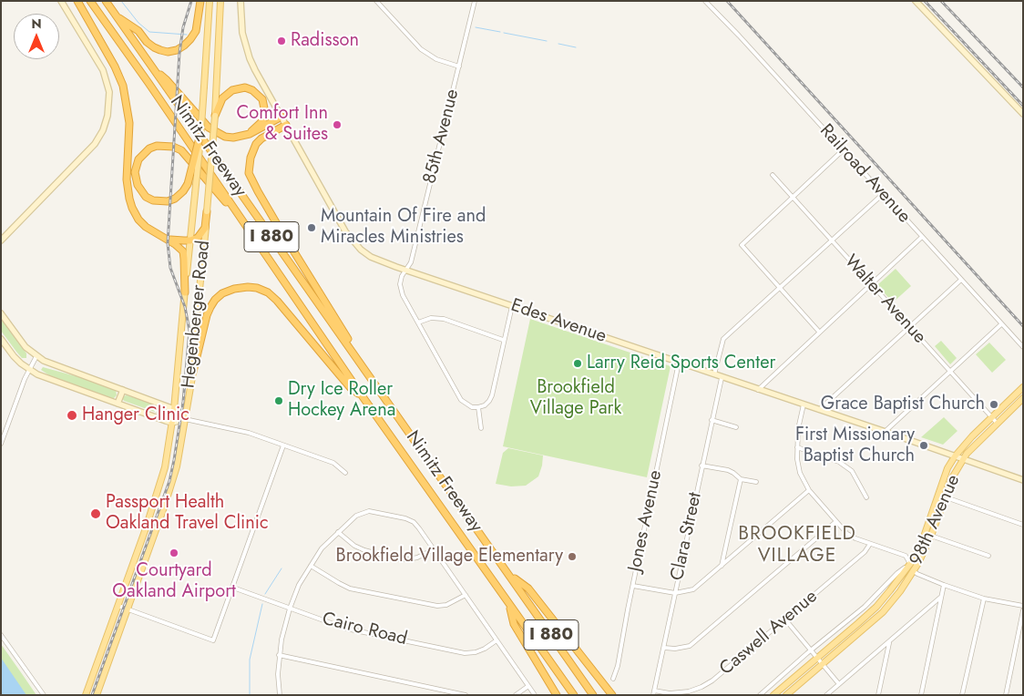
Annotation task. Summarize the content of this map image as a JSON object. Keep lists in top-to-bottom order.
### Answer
{
  "streets": {
    "highway": ["Nimitz Freeway", "I 880"],
    "main road": ["Hegenberger Road", "98th Avenue"],
    "street": [
      "85th Avenue",
      "Railroad Avenue",
      "Walter Avenue",
      "Edes Avenue",
      "Jones Avenue",
      "Clara Street",
      "Cairo Road",
      "Caswell Avenue"
    ]
  },
  "crossings": [
    ["85th Avenue", "Edes Avenue"],
    ["Walter Avenue", "98th Avenue"],
    ["Edes Avenue", "98th Avenue"],
    ["Edes Avenue", "Jones Avenue"],
    ["Edes Avenue", "Clara Street"],
    ["Clara Street", "Caswell Avenue"]
  ],
  "districts": ["BROOKFIELD VILLAGE"],
  "parks": ["Brookfield Village Park"],
  "places": [
    "Radisson",
    "Comfort Inn & Suites",
    "Mountain Of Fire and Miracles Ministries",
    "Larry Reid Sports Center",
    "Dry Ice Roller Hockey Arena",
    "Grace Baptist Church",
    "Hanger Clinic",
    "First Missionary Baptist Church",
    "Passport Health Oakland Travel Clinic",
    "Courtyard Oakland Airport",
    "Brookfield Village Elementary"
  ],
  "north": "top"
}
